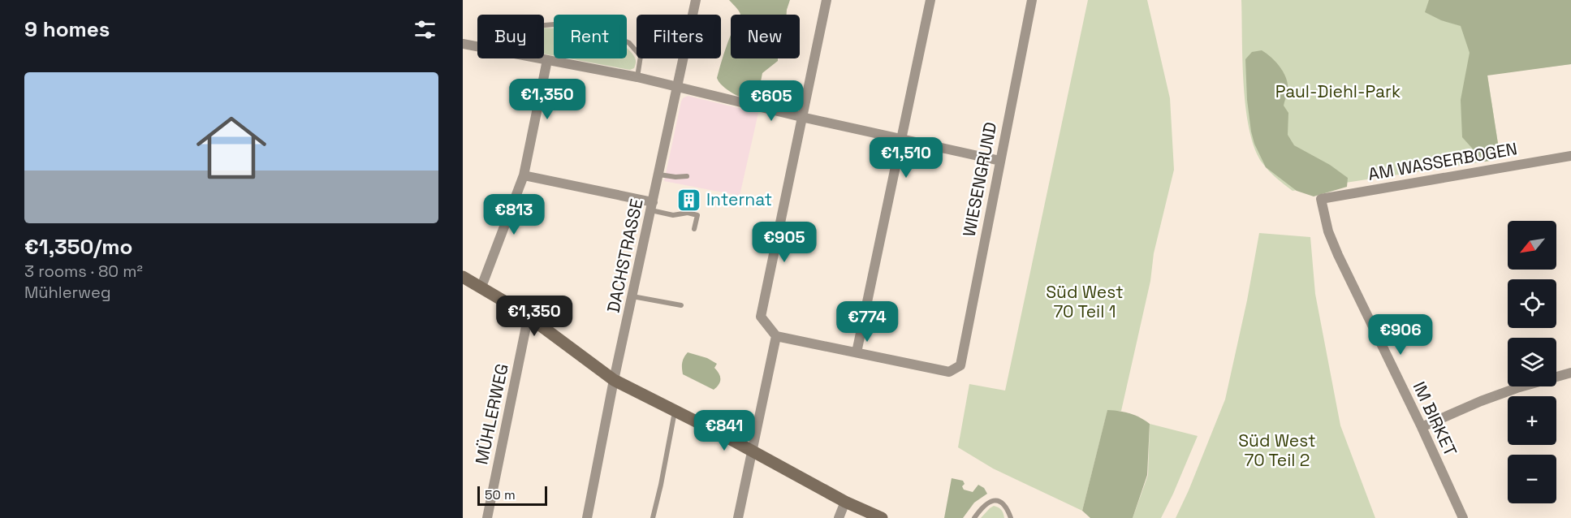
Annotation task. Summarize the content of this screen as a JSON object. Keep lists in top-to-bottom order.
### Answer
{
  "streets": {
    "street": [
      "AM WASSERBOGEN",
      "WIESENGRUND",
      "DACHSTRASSE",
      "MÜHLERWEG",
      "IM BIRKET"
    ]
  },
  "crossings": [
    ["AM WASSERBOGEN", "IM BIRKET"]
  ],
  "parks": ["Paul-Diehl-Park", "Süd West 70 Teil 1", "Süd West 70 Teil 2"],
  "places": {
    "building": ["Internat"]
  },
  "scale_bar": "50 m",
  "north": "bottom left",
  "page": {
    "heading": "9 homes",
    "chip": [
      "Buy",
      "Rent",
      "Filters",
      "New"
    ],
    "list": [
      {
        "name": "€1,350/mo",
        "note": "3 rooms · 80 m² · Mühlerweg"
      }
    ],
    "price": [
      "€1,350",
      "€605",
      "€1,510",
      "€813",
      "€905",
      "€1,350",
      "€774",
      "€906",
      "€841"
    ],
    "map_buttons": ["+", "−"],
    "scale": "50 m"
  }
}
